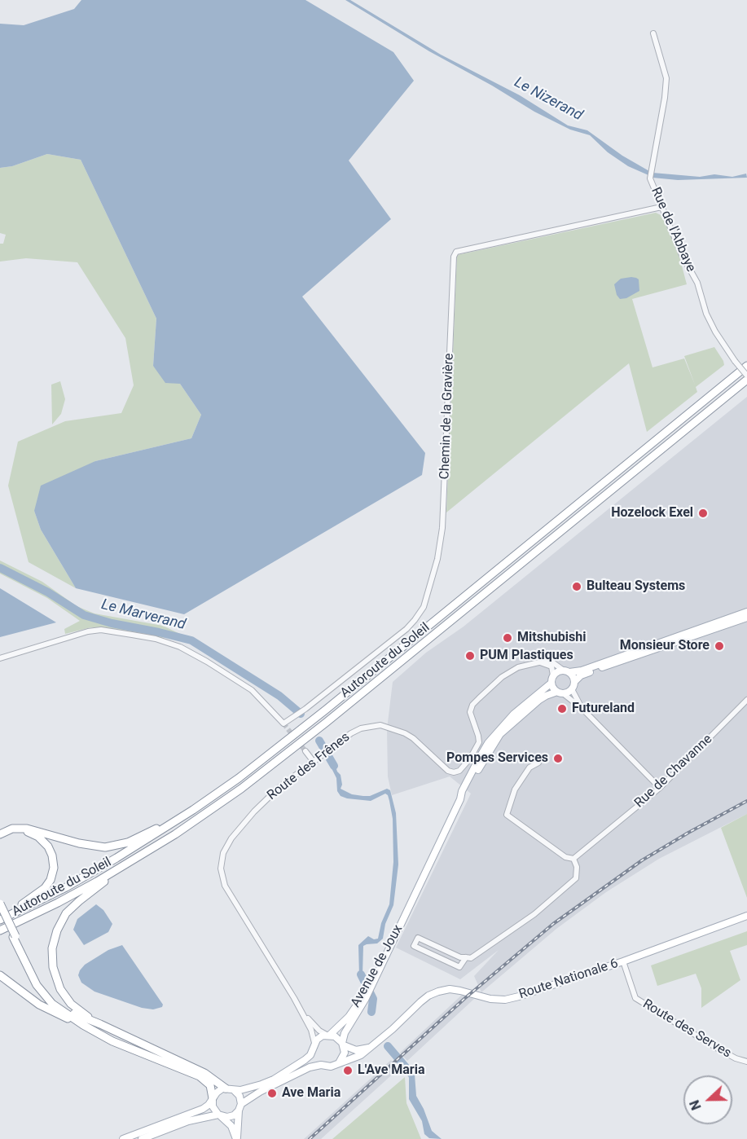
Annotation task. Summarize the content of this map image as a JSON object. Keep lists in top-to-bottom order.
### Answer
{
  "streets": {
    "highway": ["Autoroute du Soleil"],
    "main road": ["Avenue de Joux", "Route Nationale 6"],
    "street": [
      "Rue de l'Abbaye",
      "Chemin de la Gravière",
      "Route des Frênes",
      "Rue de Chavanne",
      "Route des Serves"
    ]
  },
  "crossings": [
    ["Rue de l'Abbaye", "Chemin de la Gravière"],
    ["Rue de l'Abbaye", "Autoroute du Soleil"],
    ["Route des Frênes", "Avenue de Joux"],
    ["Route des Frênes", "Route Nationale 6"],
    ["Avenue de Joux", "Route Nationale 6"],
    ["Route Nationale 6", "Route des Serves"]
  ],
  "water": ["Le Nizerand", "Le Marverand"],
  "places": [
    "Hozelock Exel",
    "Bulteau Systems",
    "Mitshubishi",
    "Monsieur Store",
    "PUM Plastiques",
    "Futureland",
    "Pompes Services",
    "L'Ave Maria",
    "Ave Maria"
  ],
  "north": "left"
}
